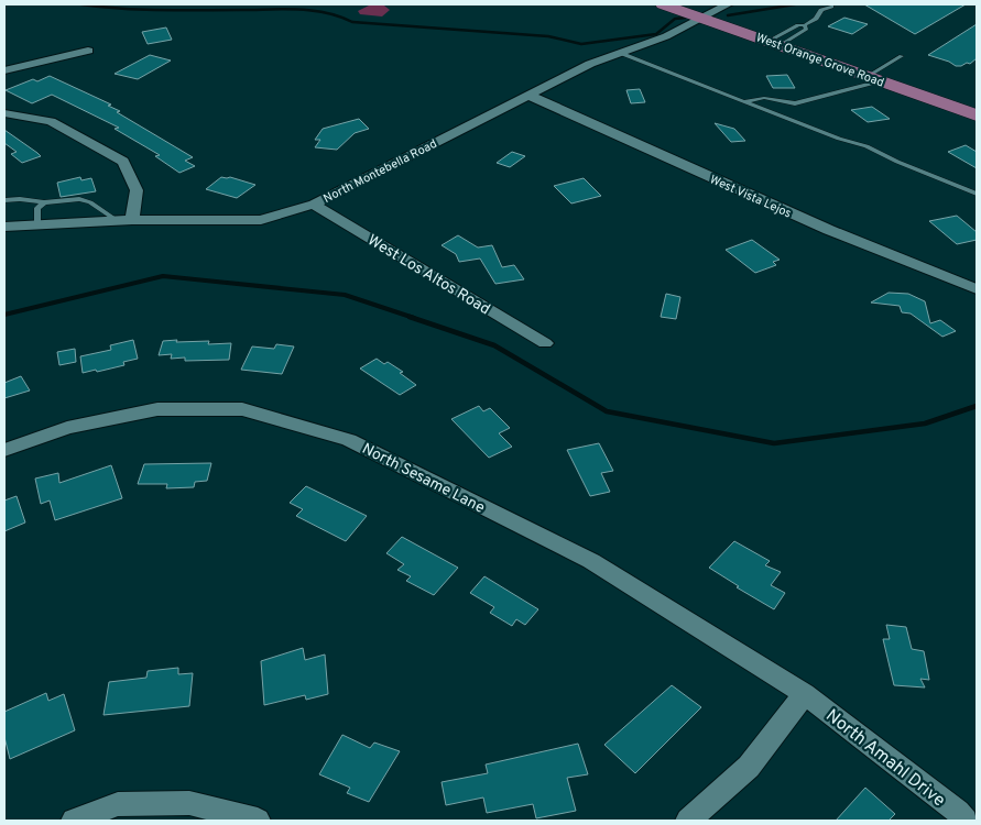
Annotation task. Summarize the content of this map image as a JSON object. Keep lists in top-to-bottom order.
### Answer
{
  "streets": {
    "main road": ["West Orange Grove Road"],
    "street": [
      "North Montebella Road",
      "West Vista Lejos",
      "West Los Altos Road",
      "North Sesame Lane",
      "North Amahl Drive"
    ]
  },
  "crossings": [
    ["West Orange Grove Road", "North Montebella Road"],
    ["North Montebella Road", "West Vista Lejos"],
    ["North Montebella Road", "West Los Altos Road"],
    ["North Sesame Lane", "North Amahl Drive"]
  ]
}
